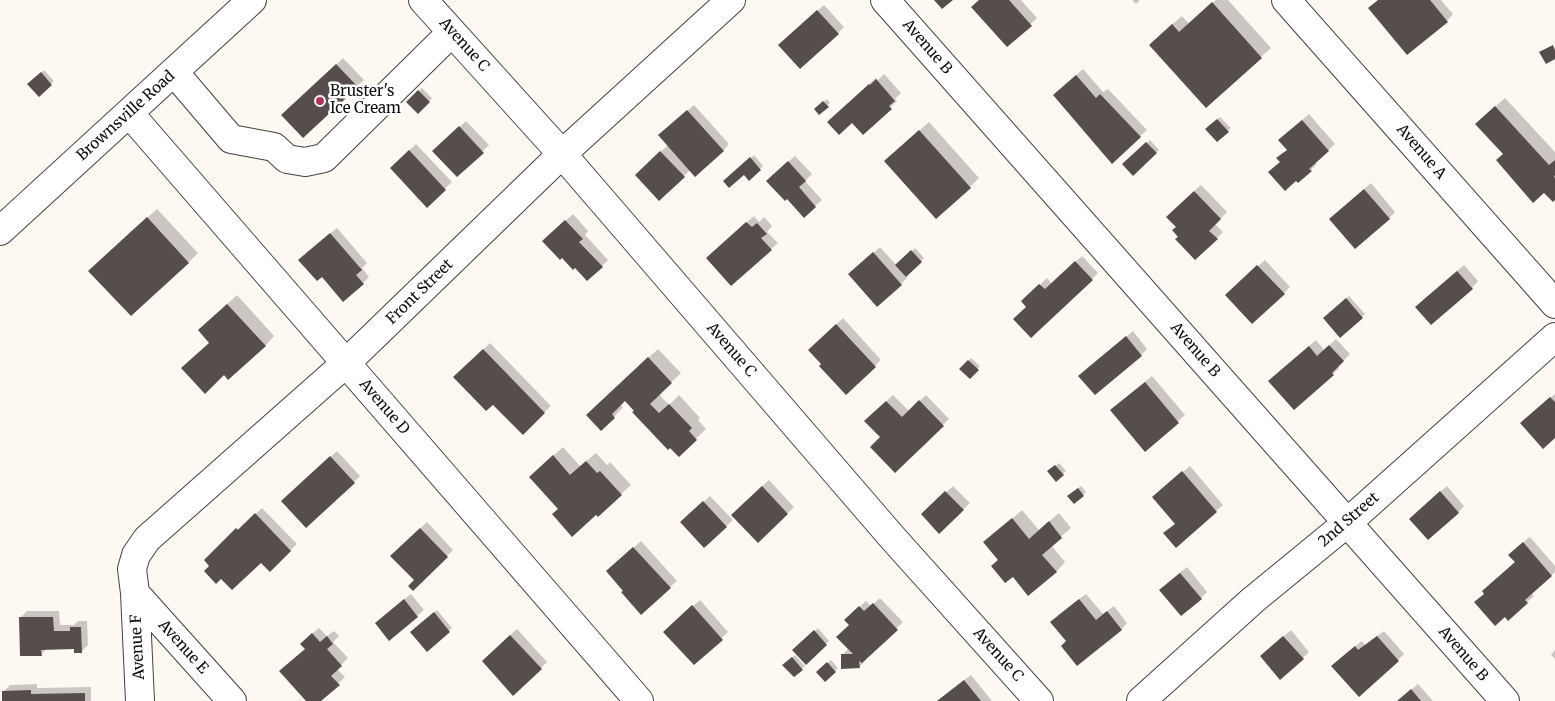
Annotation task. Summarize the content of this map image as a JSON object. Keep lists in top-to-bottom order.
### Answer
{
  "streets": {
    "street": [
      "Avenue C",
      "Avenue B",
      "Brownsville Road",
      "Avenue A",
      "Front Street",
      "Avenue D",
      "2nd Street",
      "Avenue F",
      "Avenue E"
    ]
  },
  "crossings": [
    ["Avenue C", "Front Street"],
    ["Avenue B", "2nd Street"],
    ["Brownsville Road", "Avenue D"],
    ["Front Street", "Avenue D"],
    ["Front Street", "Avenue F"],
    ["Front Street", "Avenue E"],
    ["Avenue F", "Avenue E"]
  ],
  "places": ["Bruster's Ice Cream"]
}
